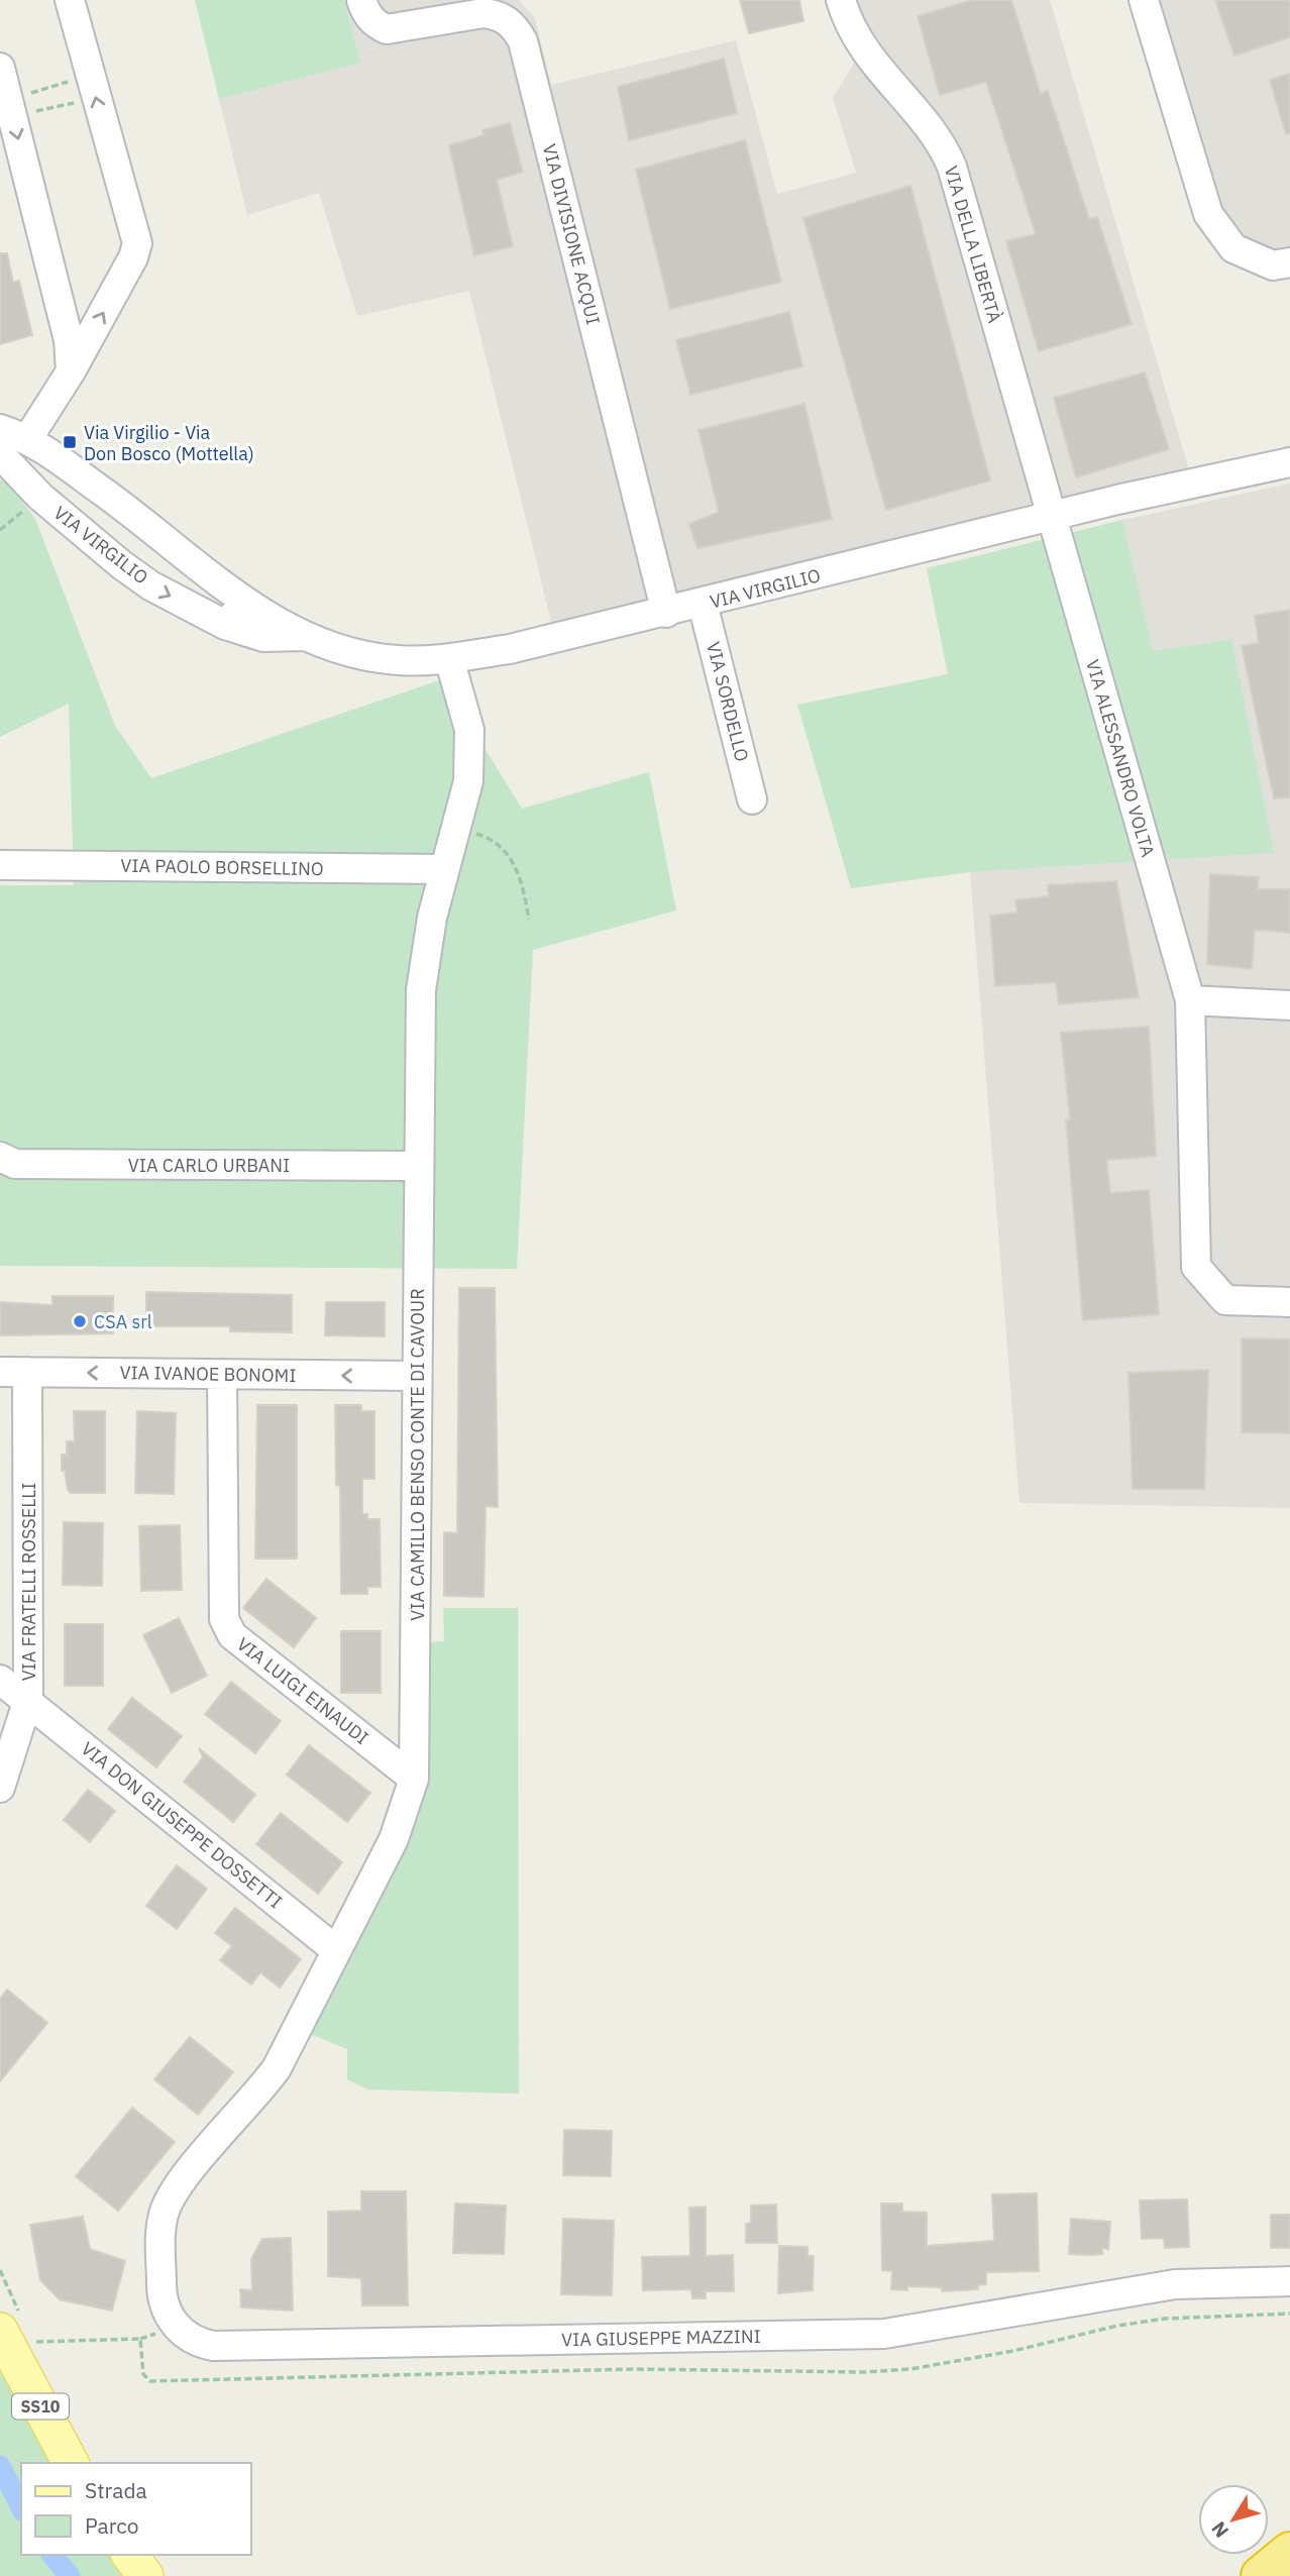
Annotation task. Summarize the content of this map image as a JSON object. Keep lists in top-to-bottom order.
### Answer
{
  "streets": {
    "main road": ["SS10"],
    "street": [
      "VIA DIVISIONE ACQUI",
      "VIA DELLA LIBERTÀ",
      "VIA VIRGILIO",
      "VIA SORDELLO",
      "VIA ALESSANDRO VOLTA",
      "VIA PAOLO BORSELLINO",
      "VIA CARLO URBANI",
      "VIA IVANOE BONOMI",
      "VIA CAMILLO BENSO CONTE DI CAVOUR",
      "VIA FRATELLI ROSSELLI",
      "VIA LUIGI EINAUDI",
      "VIA DON GIUSEPPE DOSSETTI",
      "VIA GIUSEPPE MAZZINI"
    ]
  },
  "crossings": [
    ["VIA DIVISIONE ACQUI", "VIA VIRGILIO"],
    ["VIA DELLA LIBERTÀ", "VIA VIRGILIO"],
    ["VIA DELLA LIBERTÀ", "VIA ALESSANDRO VOLTA"],
    ["VIA VIRGILIO", "VIA SORDELLO"],
    ["VIA VIRGILIO", "VIA ALESSANDRO VOLTA"],
    ["VIA VIRGILIO", "VIA CAMILLO BENSO CONTE DI CAVOUR"],
    ["VIA PAOLO BORSELLINO", "VIA CAMILLO BENSO CONTE DI CAVOUR"],
    ["VIA CARLO URBANI", "VIA CAMILLO BENSO CONTE DI CAVOUR"],
    ["VIA IVANOE BONOMI", "VIA CAMILLO BENSO CONTE DI CAVOUR"],
    ["VIA IVANOE BONOMI", "VIA FRATELLI ROSSELLI"],
    ["VIA IVANOE BONOMI", "VIA LUIGI EINAUDI"],
    ["VIA CAMILLO BENSO CONTE DI CAVOUR", "VIA LUIGI EINAUDI"],
    ["VIA CAMILLO BENSO CONTE DI CAVOUR", "VIA DON GIUSEPPE DOSSETTI"],
    ["VIA CAMILLO BENSO CONTE DI CAVOUR", "VIA GIUSEPPE MAZZINI"],
    ["VIA FRATELLI ROSSELLI", "VIA DON GIUSEPPE DOSSETTI"]
  ],
  "one_way": ["VIA IVANOE BONOMI"],
  "places": {
    "transit": ["Via Virgilio - Via Don Bosco (Mottella)"],
    "other": ["CSA srl"]
  },
  "legend": ["Strada", "Parco"],
  "north": "bottom left"
}
